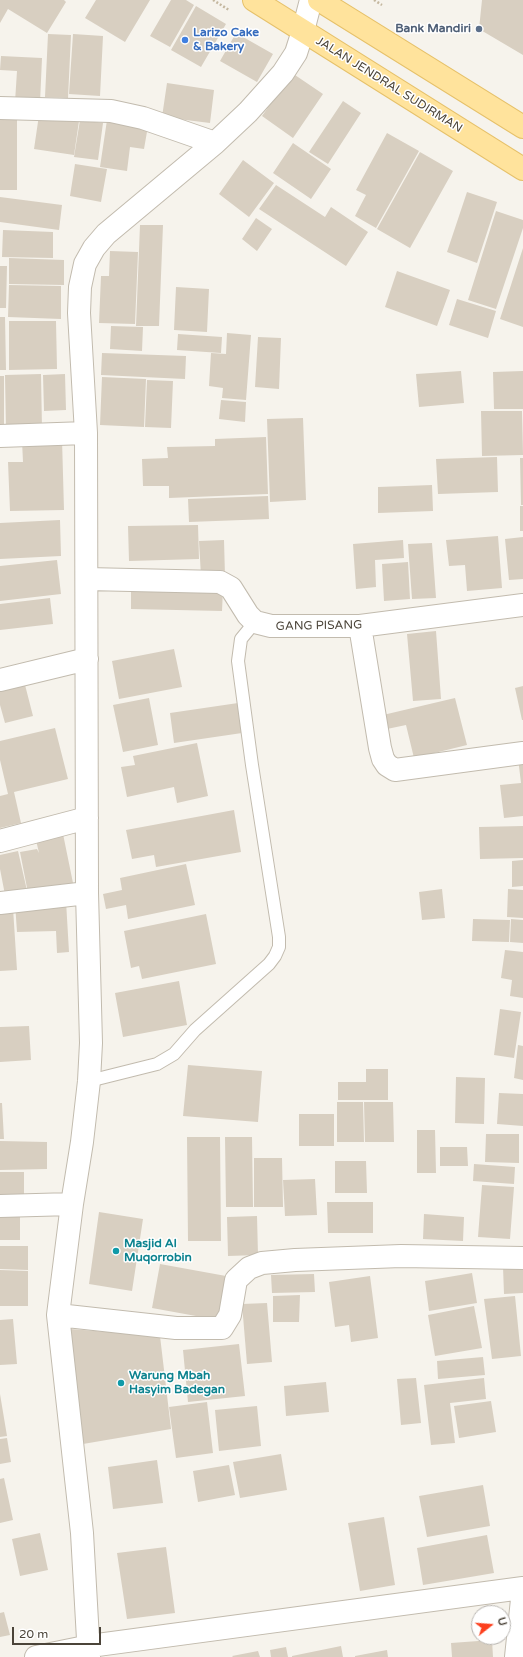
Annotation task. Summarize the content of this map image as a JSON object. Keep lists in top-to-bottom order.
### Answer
{
  "streets": {
    "main road": ["JALAN JENDRAL SUDIRMAN"],
    "street": ["GANG PISANG"]
  },
  "places": [
    "Bank Mandiri",
    "Larizo Cake & Bakery",
    "Masjid Al Muqorrobin",
    "Warung Mbah Hasyim Badegan"
  ],
  "scale_bar": "20 m",
  "north": "right"
}
